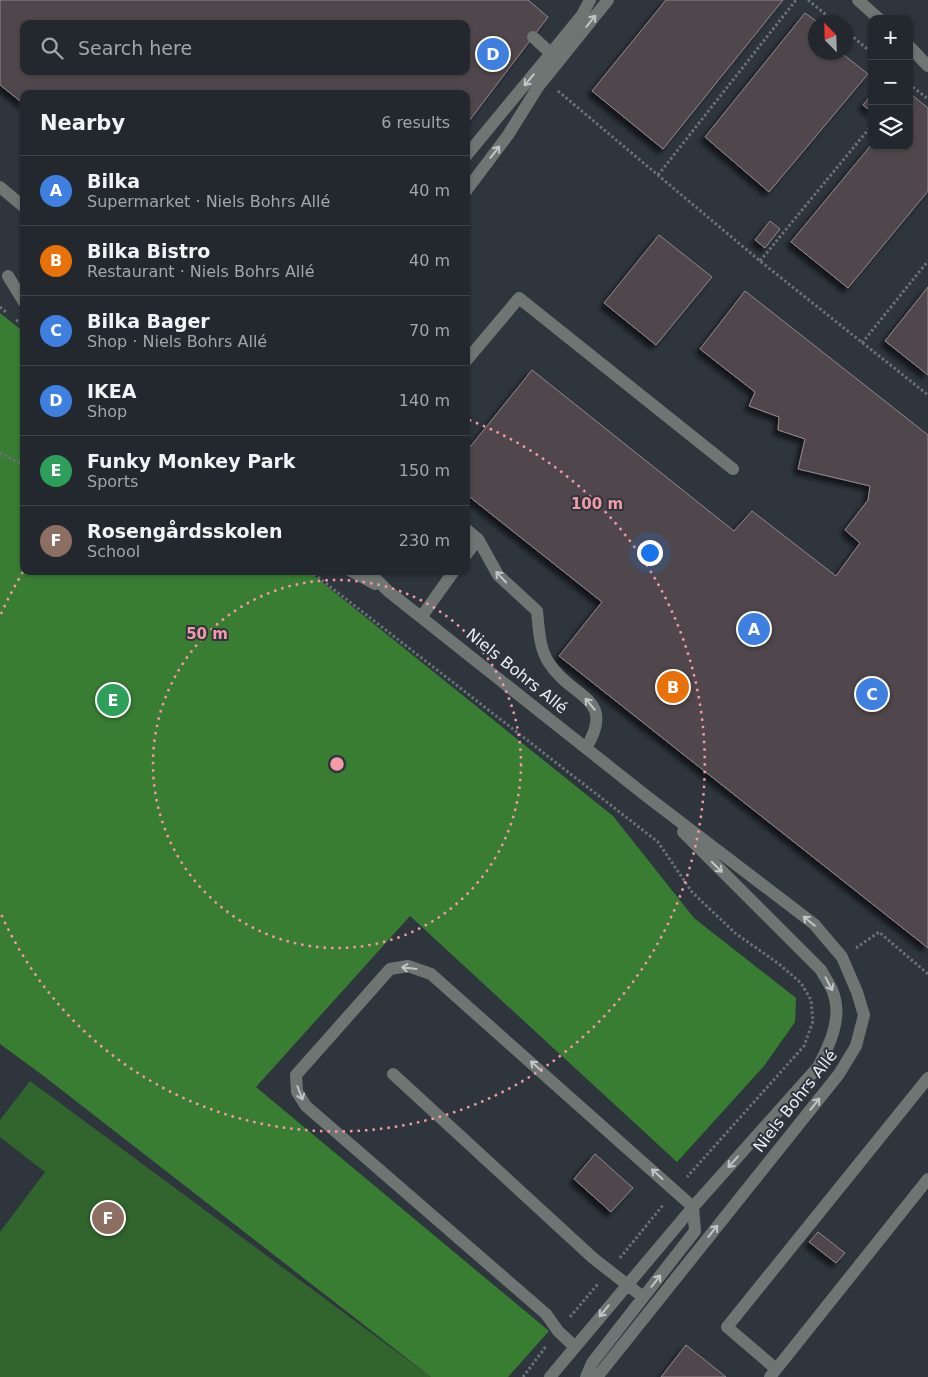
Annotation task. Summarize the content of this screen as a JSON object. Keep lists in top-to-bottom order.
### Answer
{
  "streets": {
    "street": ["Niels Bohrs Allé"]
  },
  "north": "top left",
  "page": {
    "map_buttons": ["+", "−"],
    "search": "Search here",
    "pins": [
      "D",
      "A",
      "B",
      "C",
      "E",
      "F"
    ],
    "heading": ["Nearby", "6 results"],
    "list": [
      {
        "mark": "A",
        "name": "Bilka",
        "note": "Supermarket · Niels Bohrs Allé",
        "value": "40 m"
      },
      {
        "mark": "B",
        "name": "Bilka Bistro",
        "note": "Restaurant · Niels Bohrs Allé",
        "value": "40 m"
      },
      {
        "mark": "C",
        "name": "Bilka Bager",
        "note": "Shop · Niels Bohrs Allé",
        "value": "70 m"
      },
      {
        "mark": "D",
        "name": "IKEA",
        "note": "Shop",
        "value": "140 m"
      },
      {
        "mark": "E",
        "name": "Funky Monkey Park",
        "note": "Sports",
        "value": "150 m"
      },
      {
        "mark": "F",
        "name": "Rosengårdsskolen",
        "note": "School",
        "value": "230 m"
      }
    ]
  },
  "rings": ["100 m", "50 m"]
}
